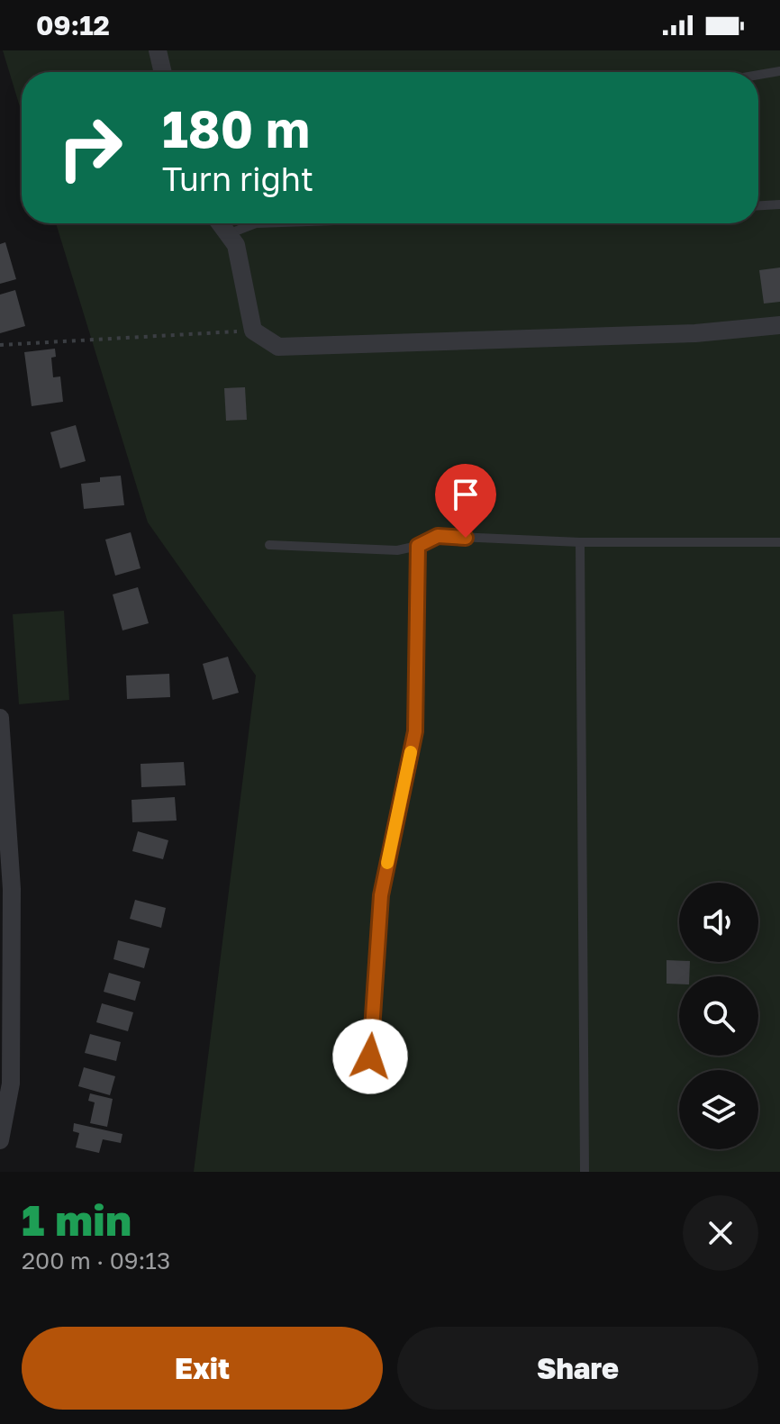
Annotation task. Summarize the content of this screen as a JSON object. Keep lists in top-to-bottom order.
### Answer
{
  "page": {
    "status": "09:12",
    "turn": ["180 m", "Turn right"],
    "heading": ["1 min", "200 m · 09:13"],
    "buttons": ["Exit", "Share"]
  }
}
